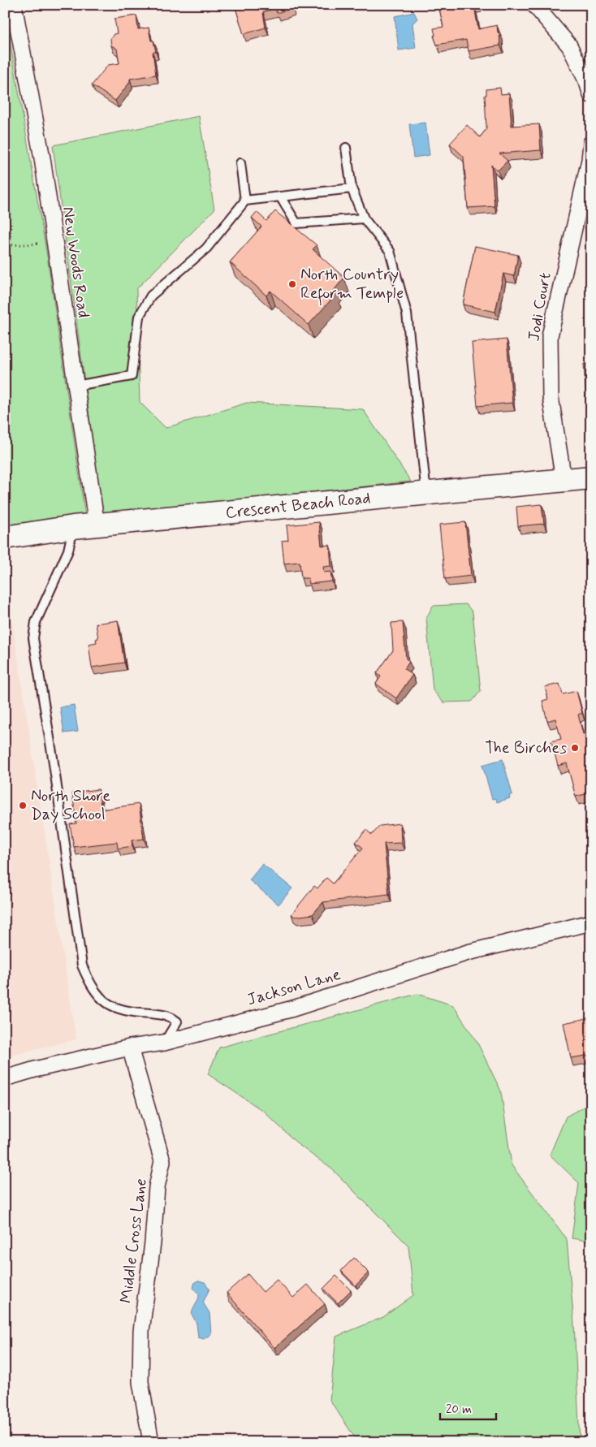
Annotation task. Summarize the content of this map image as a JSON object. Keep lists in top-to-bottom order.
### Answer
{
  "streets": {
    "street": [
      "New Woods Road",
      "Jodi Court",
      "Crescent Beach Road",
      "Jackson Lane",
      "Middle Cross Lane"
    ]
  },
  "crossings": [
    ["New Woods Road", "Crescent Beach Road"],
    ["Jodi Court", "Crescent Beach Road"],
    ["Jackson Lane", "Middle Cross Lane"]
  ],
  "places": ["North Country Reform Temple", "The Birches", "North Shore Day School"],
  "scale_bar": "20 m"
}
